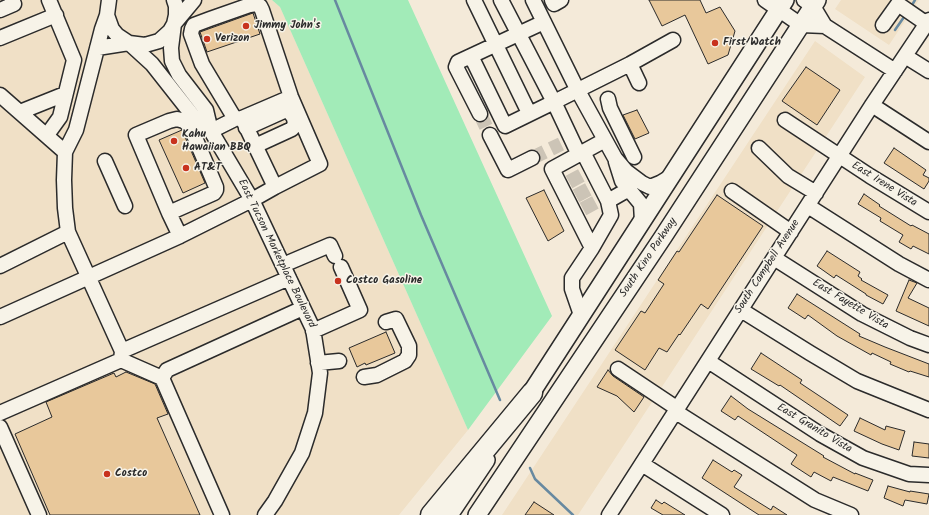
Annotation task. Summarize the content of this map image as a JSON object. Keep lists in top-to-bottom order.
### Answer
{
  "streets": {
    "main road": ["South Kino Parkway"],
    "street": [
      "East Irene Vista",
      "East Tucson Marketplace Boulevard",
      "South Campbell Avenue",
      "East Fayette Vista",
      "East Granito Vista"
    ]
  },
  "crossings": [
    ["East Irene Vista", "South Campbell Avenue"],
    ["South Campbell Avenue", "East Fayette Vista"],
    ["South Campbell Avenue", "East Granito Vista"]
  ],
  "places": [
    "Jimmy John's",
    "Verizon",
    "First Watch",
    "Kahu Hawaiian BBQ",
    "AT&T",
    "Costco Gasoline",
    "Costco"
  ]
}
